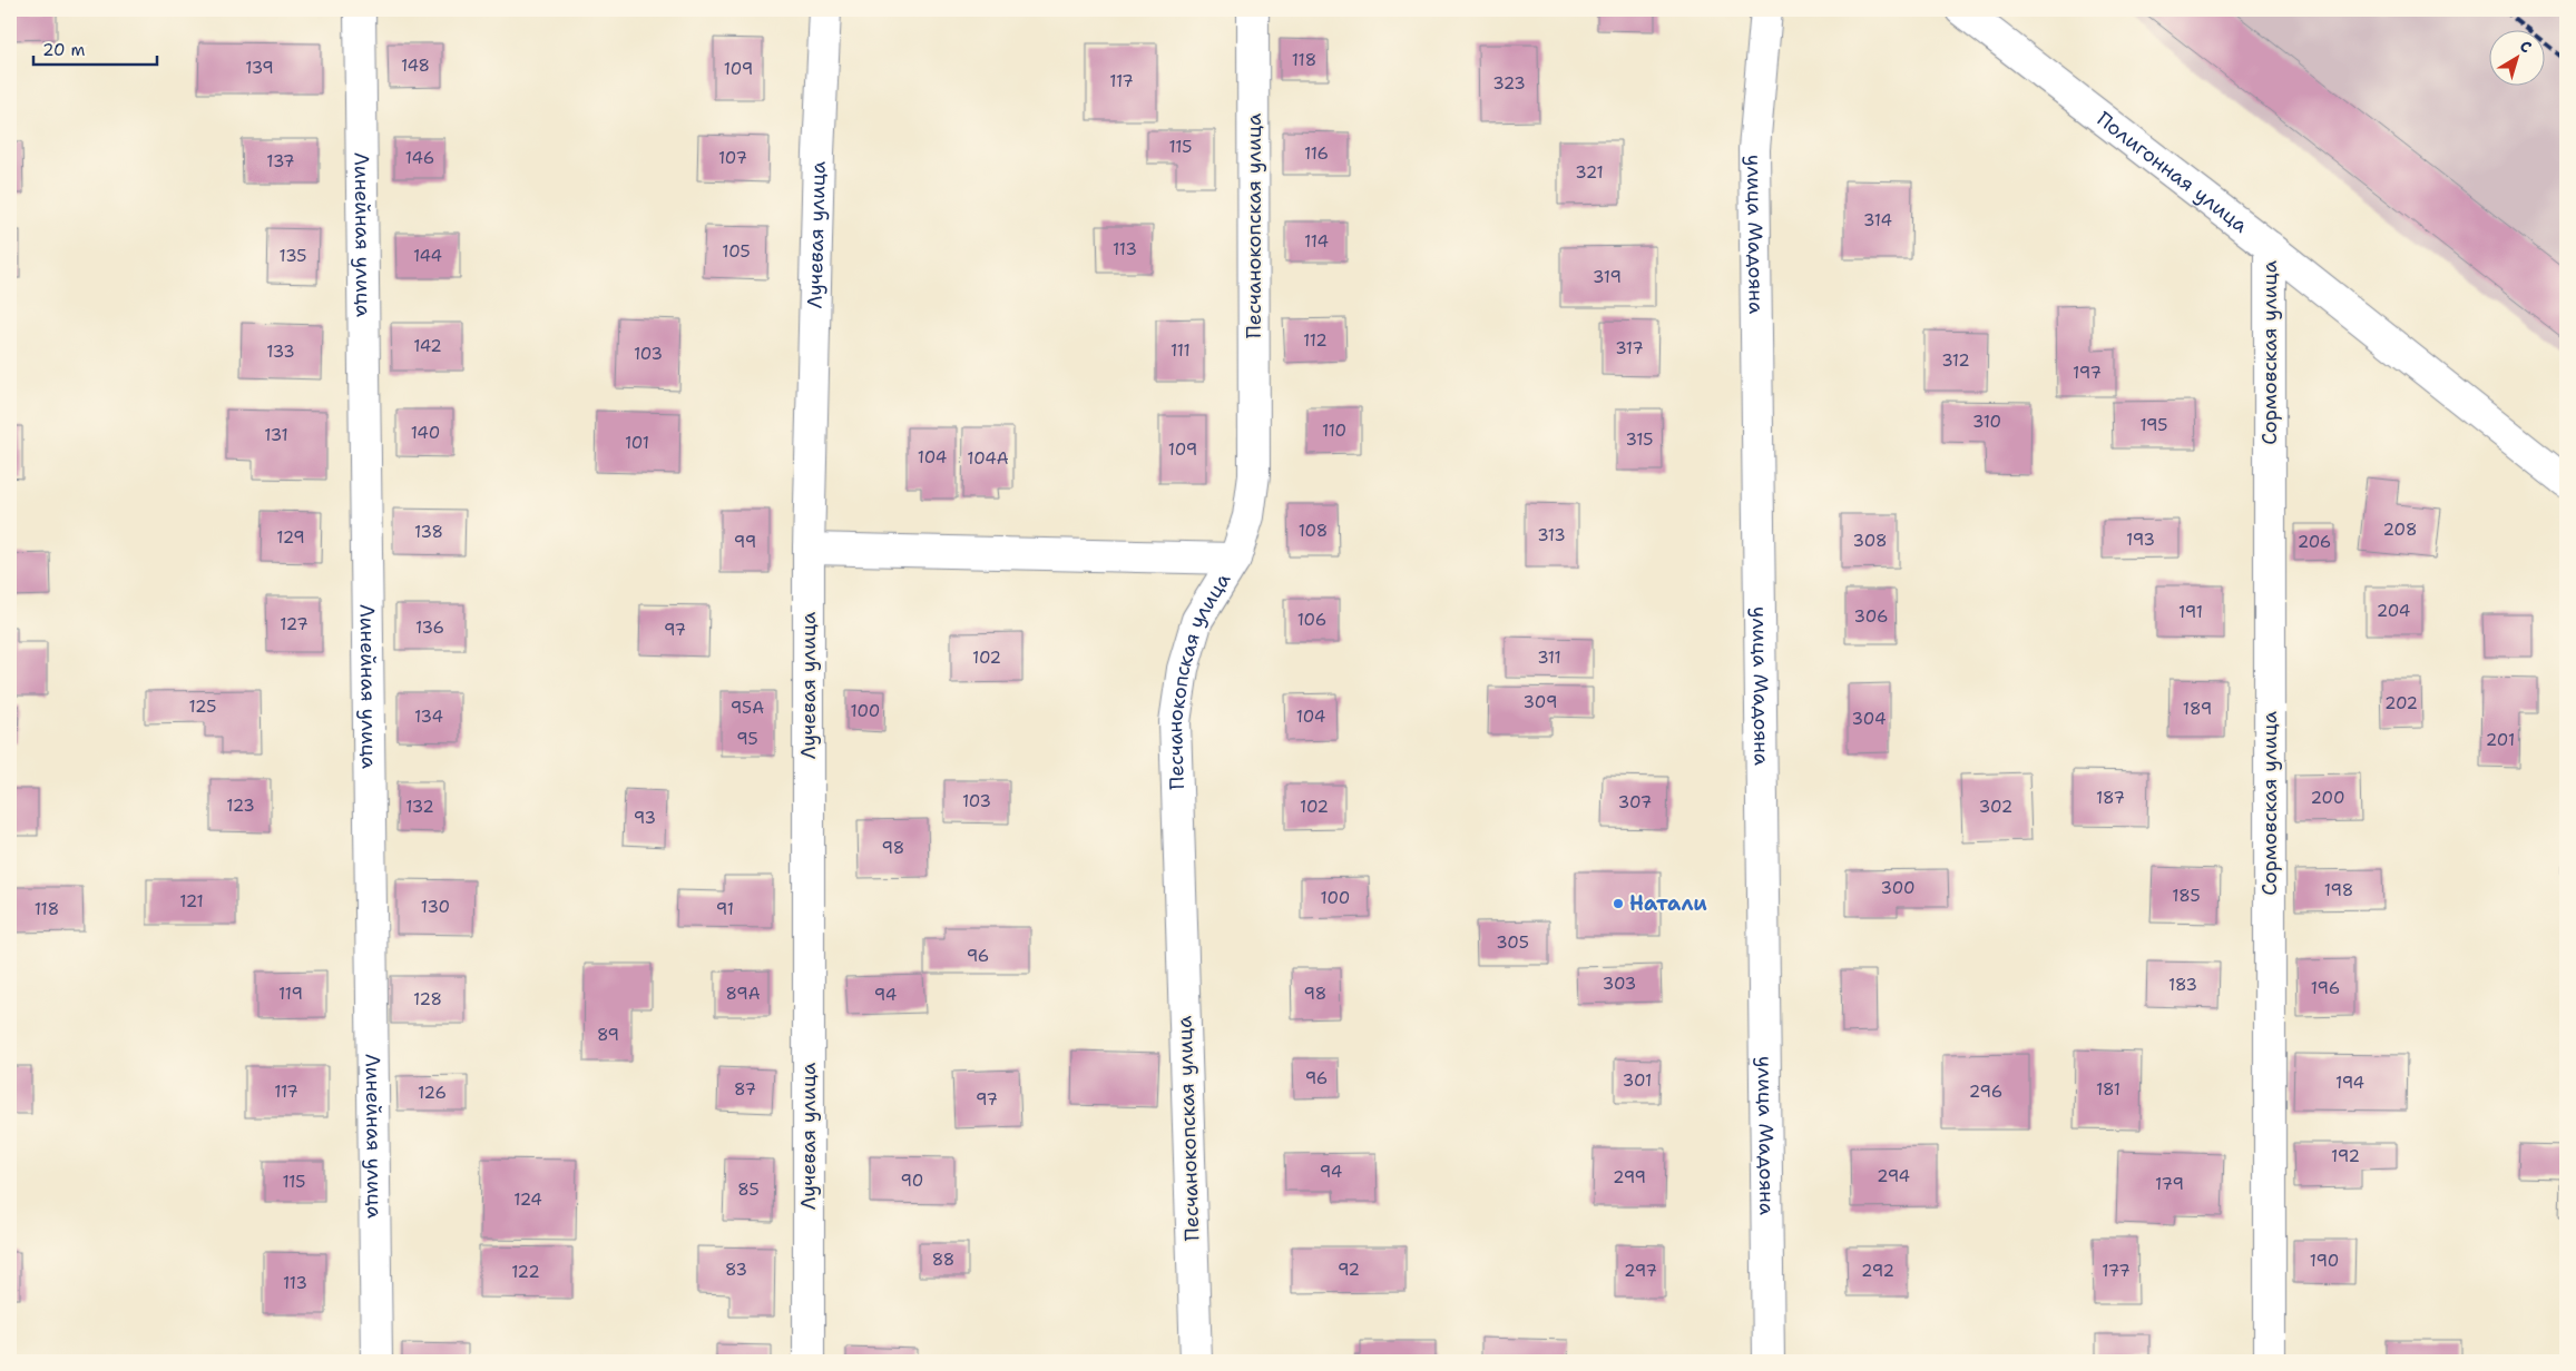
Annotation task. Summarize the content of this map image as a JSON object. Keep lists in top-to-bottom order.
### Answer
{
  "streets": {
    "street": [
      "Полигонная улица",
      "Песчанокопская улица",
      "Линейная улица",
      "Лучевая улица",
      "улица Мадояна",
      "Сормовская улица"
    ]
  },
  "crossings": [
    ["Полигонная улица", "Сормовская улица"]
  ],
  "places": ["Натали"],
  "house_numbers": [
    "118",
    "148",
    "139",
    "109",
    "117",
    "323",
    "115",
    "116",
    "146",
    "107",
    "137",
    "321",
    "314",
    "114",
    "113",
    "105",
    "135",
    "144",
    "319",
    "112",
    "142",
    "317",
    "111",
    "133",
    "103",
    "312",
    "197",
    "310",
    "195",
    "110",
    "140",
    "131",
    "315",
    "101",
    "109",
    "104",
    "104А",
    "208",
    "108",
    "138",
    "313",
    "129",
    "193",
    "308",
    "99",
    "206",
    "204",
    "191",
    "306",
    "106",
    "127",
    "136",
    "97",
    "102",
    "311",
    "309",
    "202",
    "125",
    "95А",
    "189",
    "100",
    "134",
    "104",
    "304",
    "95",
    "201",
    "187",
    "200",
    "103",
    "307",
    "123",
    "132",
    "102",
    "302",
    "93",
    "98",
    "300",
    "198",
    "185",
    "100",
    "121",
    "130",
    "118",
    "91",
    "305",
    "96",
    "303",
    "183",
    "196",
    "119",
    "89А",
    "98",
    "94",
    "128",
    "89",
    "96",
    "301",
    "194",
    "87",
    "181",
    "117",
    "296",
    "126",
    "97",
    "192",
    "94",
    "294",
    "299",
    "90",
    "115",
    "179",
    "85",
    "124",
    "88",
    "190",
    "83",
    "92",
    "297",
    "292",
    "177",
    "122",
    "113"
  ],
  "scale_bar": "20 m",
  "north": "top right"
}
